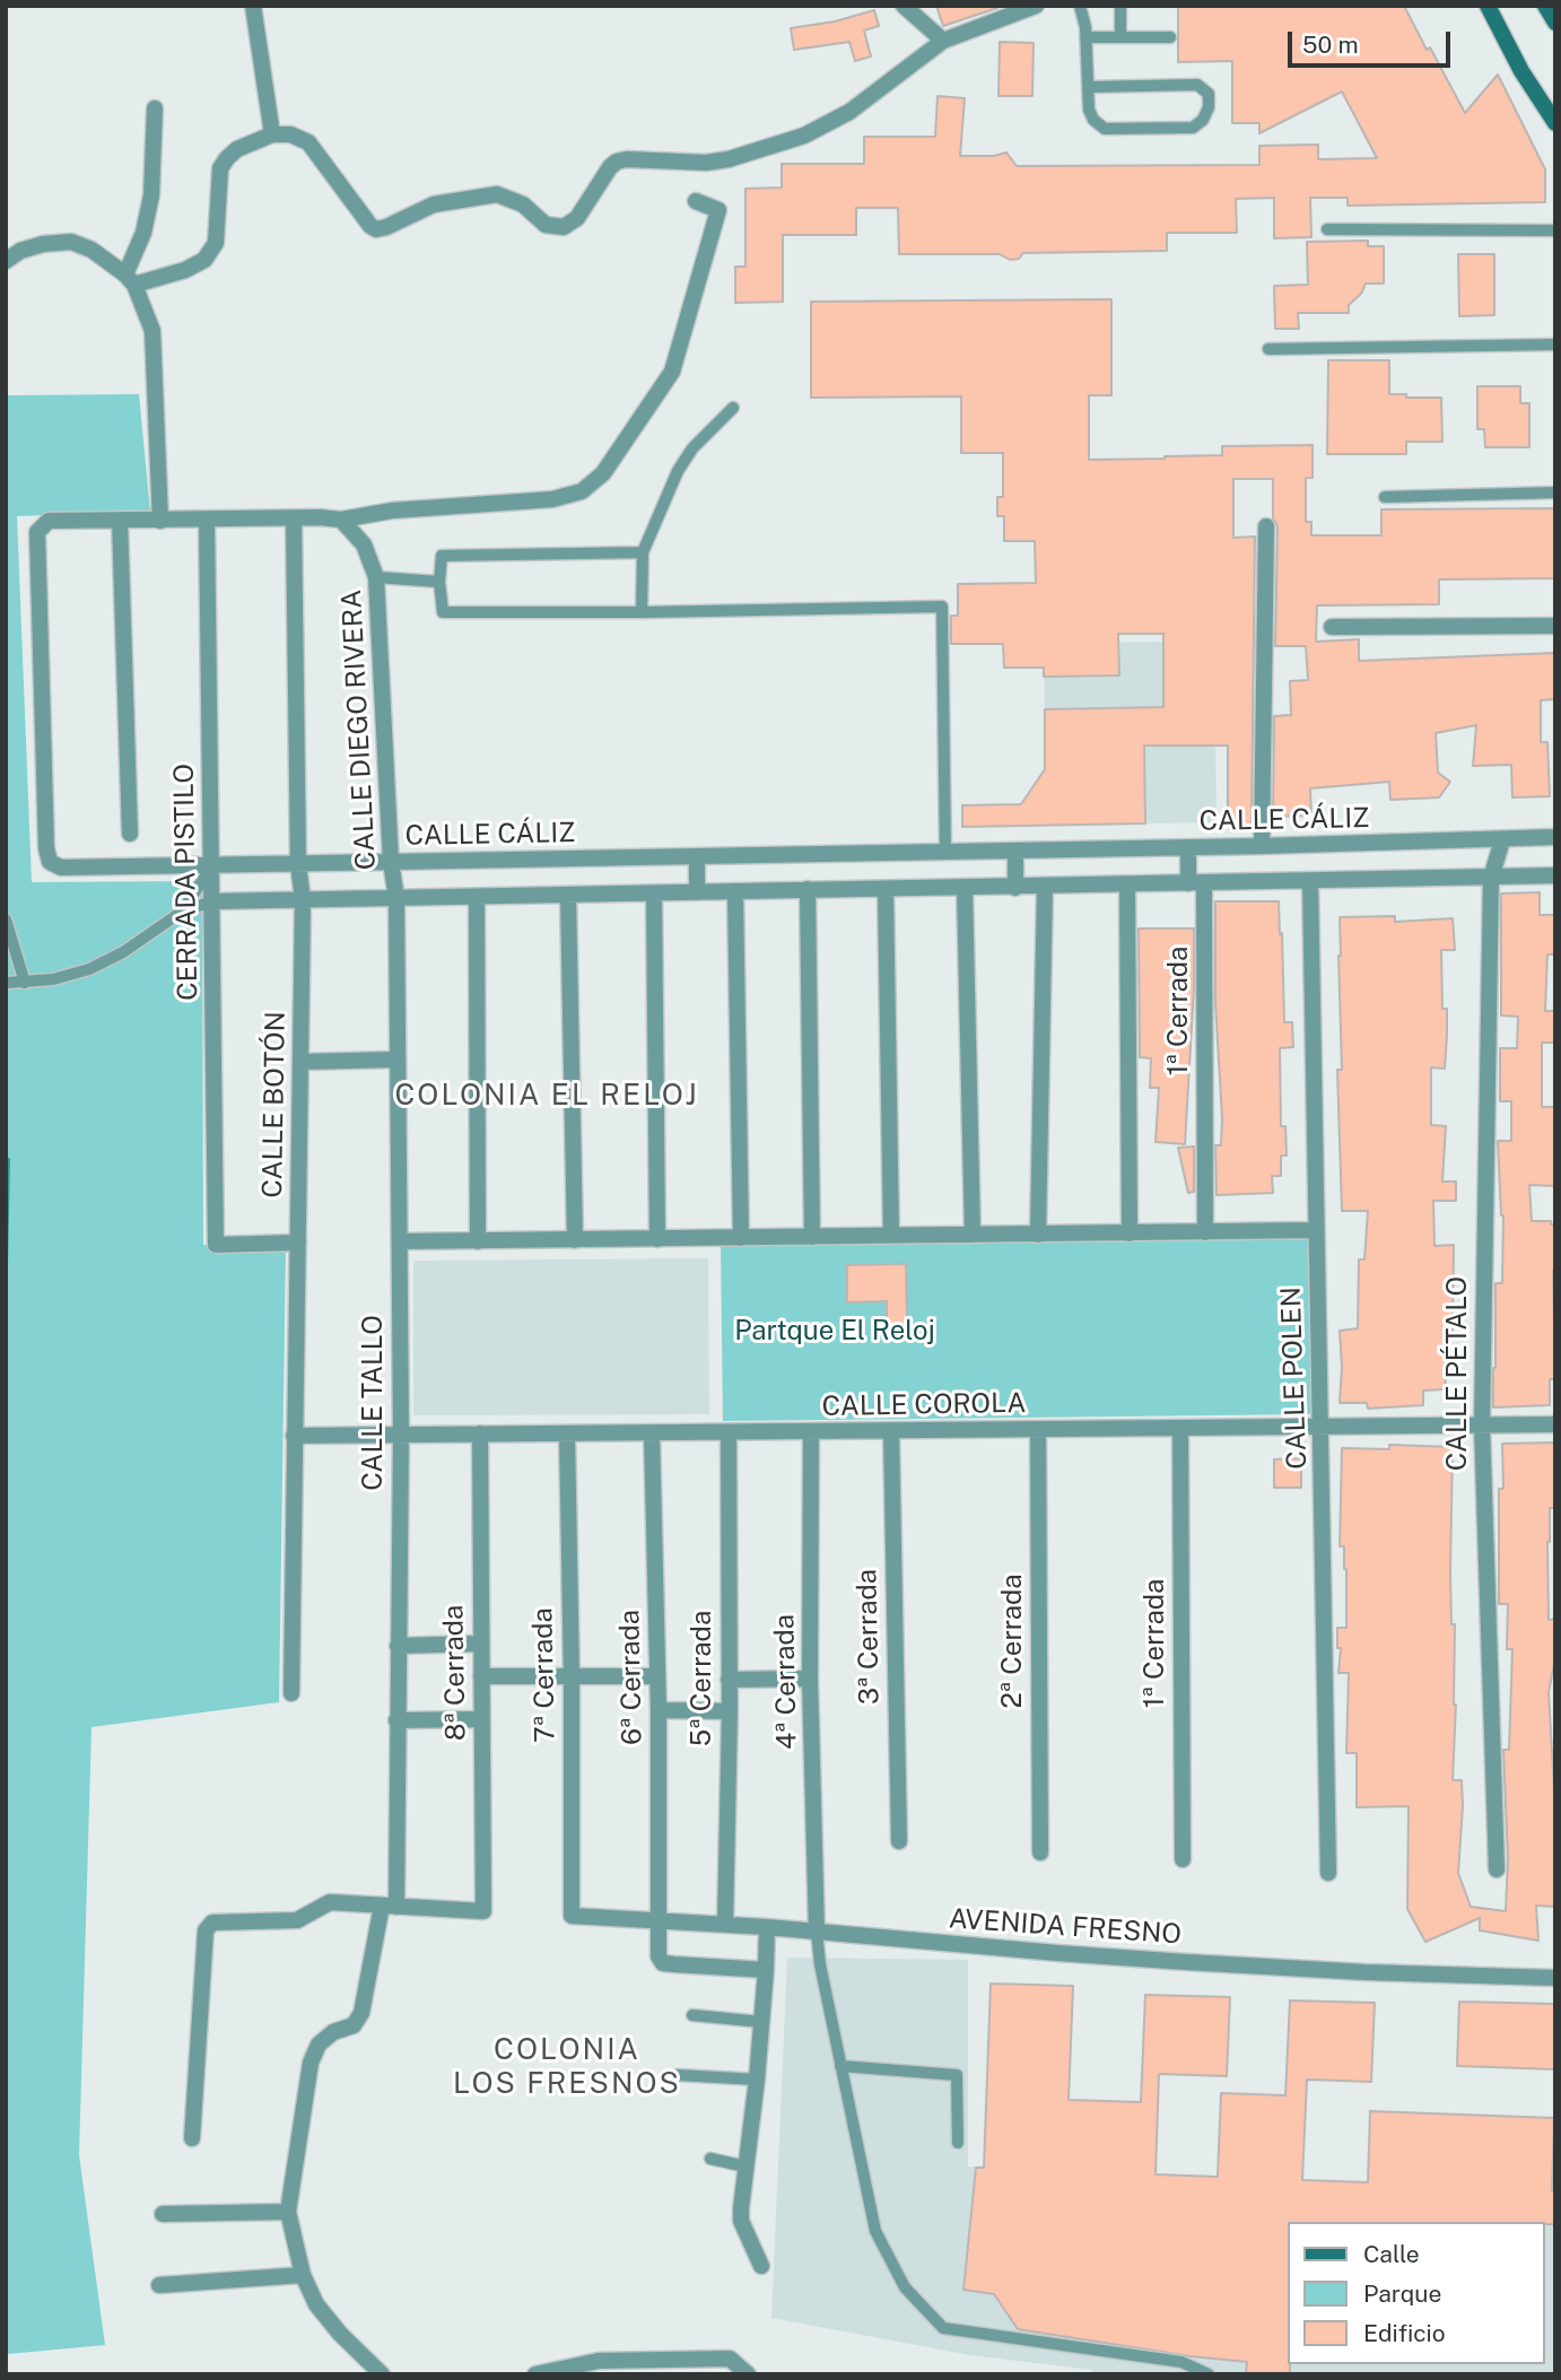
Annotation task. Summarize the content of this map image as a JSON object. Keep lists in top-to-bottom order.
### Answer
{
  "streets": {
    "street": [
      "CALLE DIEGO RIVERA",
      "CALLE CÁLIZ",
      "CERRADA PISTILO",
      "1ª Cerrada",
      "CALLE BOTÓN",
      "CALLE PÉTALO",
      "CALLE POLEN",
      "CALLE TALLO",
      "CALLE COROLA",
      "3ª Cerrada",
      "2ª Cerrada",
      "8ª Cerrada",
      "7ª Cerrada",
      "6ª Cerrada",
      "5ª Cerrada",
      "4ª Cerrada",
      "AVENIDA FRESNO"
    ]
  },
  "crossings": [
    ["CALLE DIEGO RIVERA", "CALLE CÁLIZ"],
    ["CALLE DIEGO RIVERA", "CALLE TALLO"],
    ["CALLE CÁLIZ", "CERRADA PISTILO"],
    ["CALLE CÁLIZ", "1ª Cerrada"],
    ["CALLE CÁLIZ", "CALLE BOTÓN"],
    ["CALLE CÁLIZ", "CALLE PÉTALO"],
    ["CERRADA PISTILO", "CALLE BOTÓN"],
    ["1ª Cerrada", "CALLE COROLA"],
    ["CALLE BOTÓN", "CALLE COROLA"],
    ["CALLE PÉTALO", "CALLE COROLA"],
    ["CALLE POLEN", "CALLE COROLA"],
    ["CALLE TALLO", "CALLE COROLA"],
    ["CALLE TALLO", "8ª Cerrada"],
    ["CALLE COROLA", "3ª Cerrada"],
    ["CALLE COROLA", "2ª Cerrada"],
    ["CALLE COROLA", "8ª Cerrada"],
    ["CALLE COROLA", "7ª Cerrada"],
    ["CALLE COROLA", "6ª Cerrada"],
    ["CALLE COROLA", "5ª Cerrada"],
    ["CALLE COROLA", "4ª Cerrada"],
    ["7ª Cerrada", "AVENIDA FRESNO"],
    ["6ª Cerrada", "AVENIDA FRESNO"],
    ["5ª Cerrada", "AVENIDA FRESNO"],
    ["4ª Cerrada", "AVENIDA FRESNO"]
  ],
  "districts": ["COLONIA EL RELOJ", "COLONIA LOS FRESNOS"],
  "parks": ["Partque El Reloj"],
  "legend": ["Calle", "Parque", "Edificio"],
  "scale_bar": "50 m"
}
